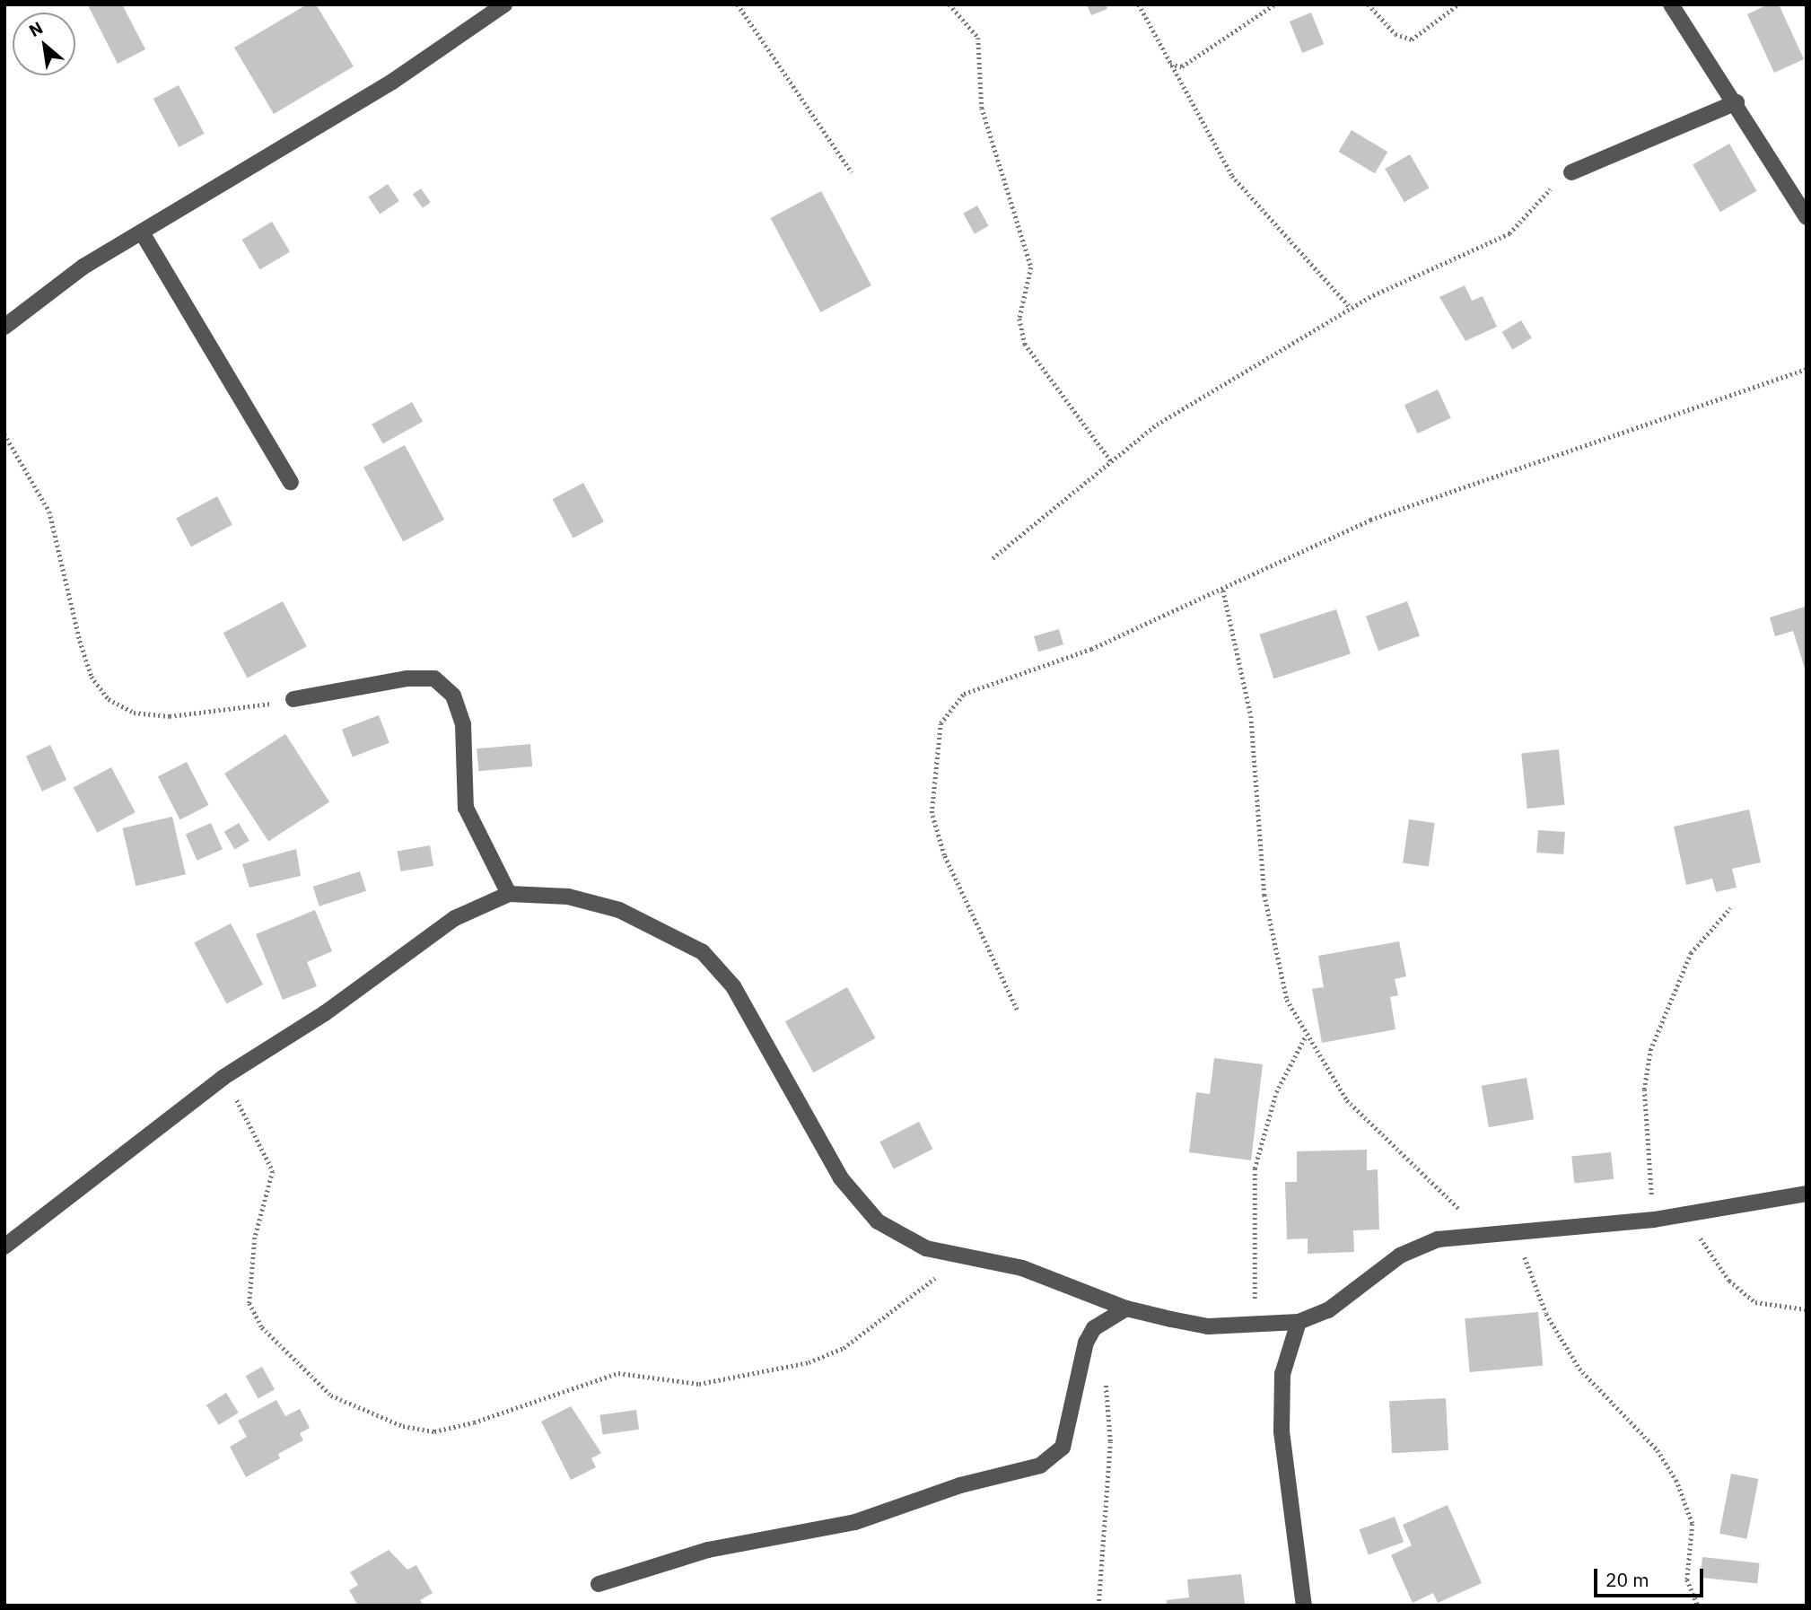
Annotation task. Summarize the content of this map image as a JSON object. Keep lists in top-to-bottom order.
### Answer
{
  "scale_bar": "20 m",
  "north": "top left"
}
